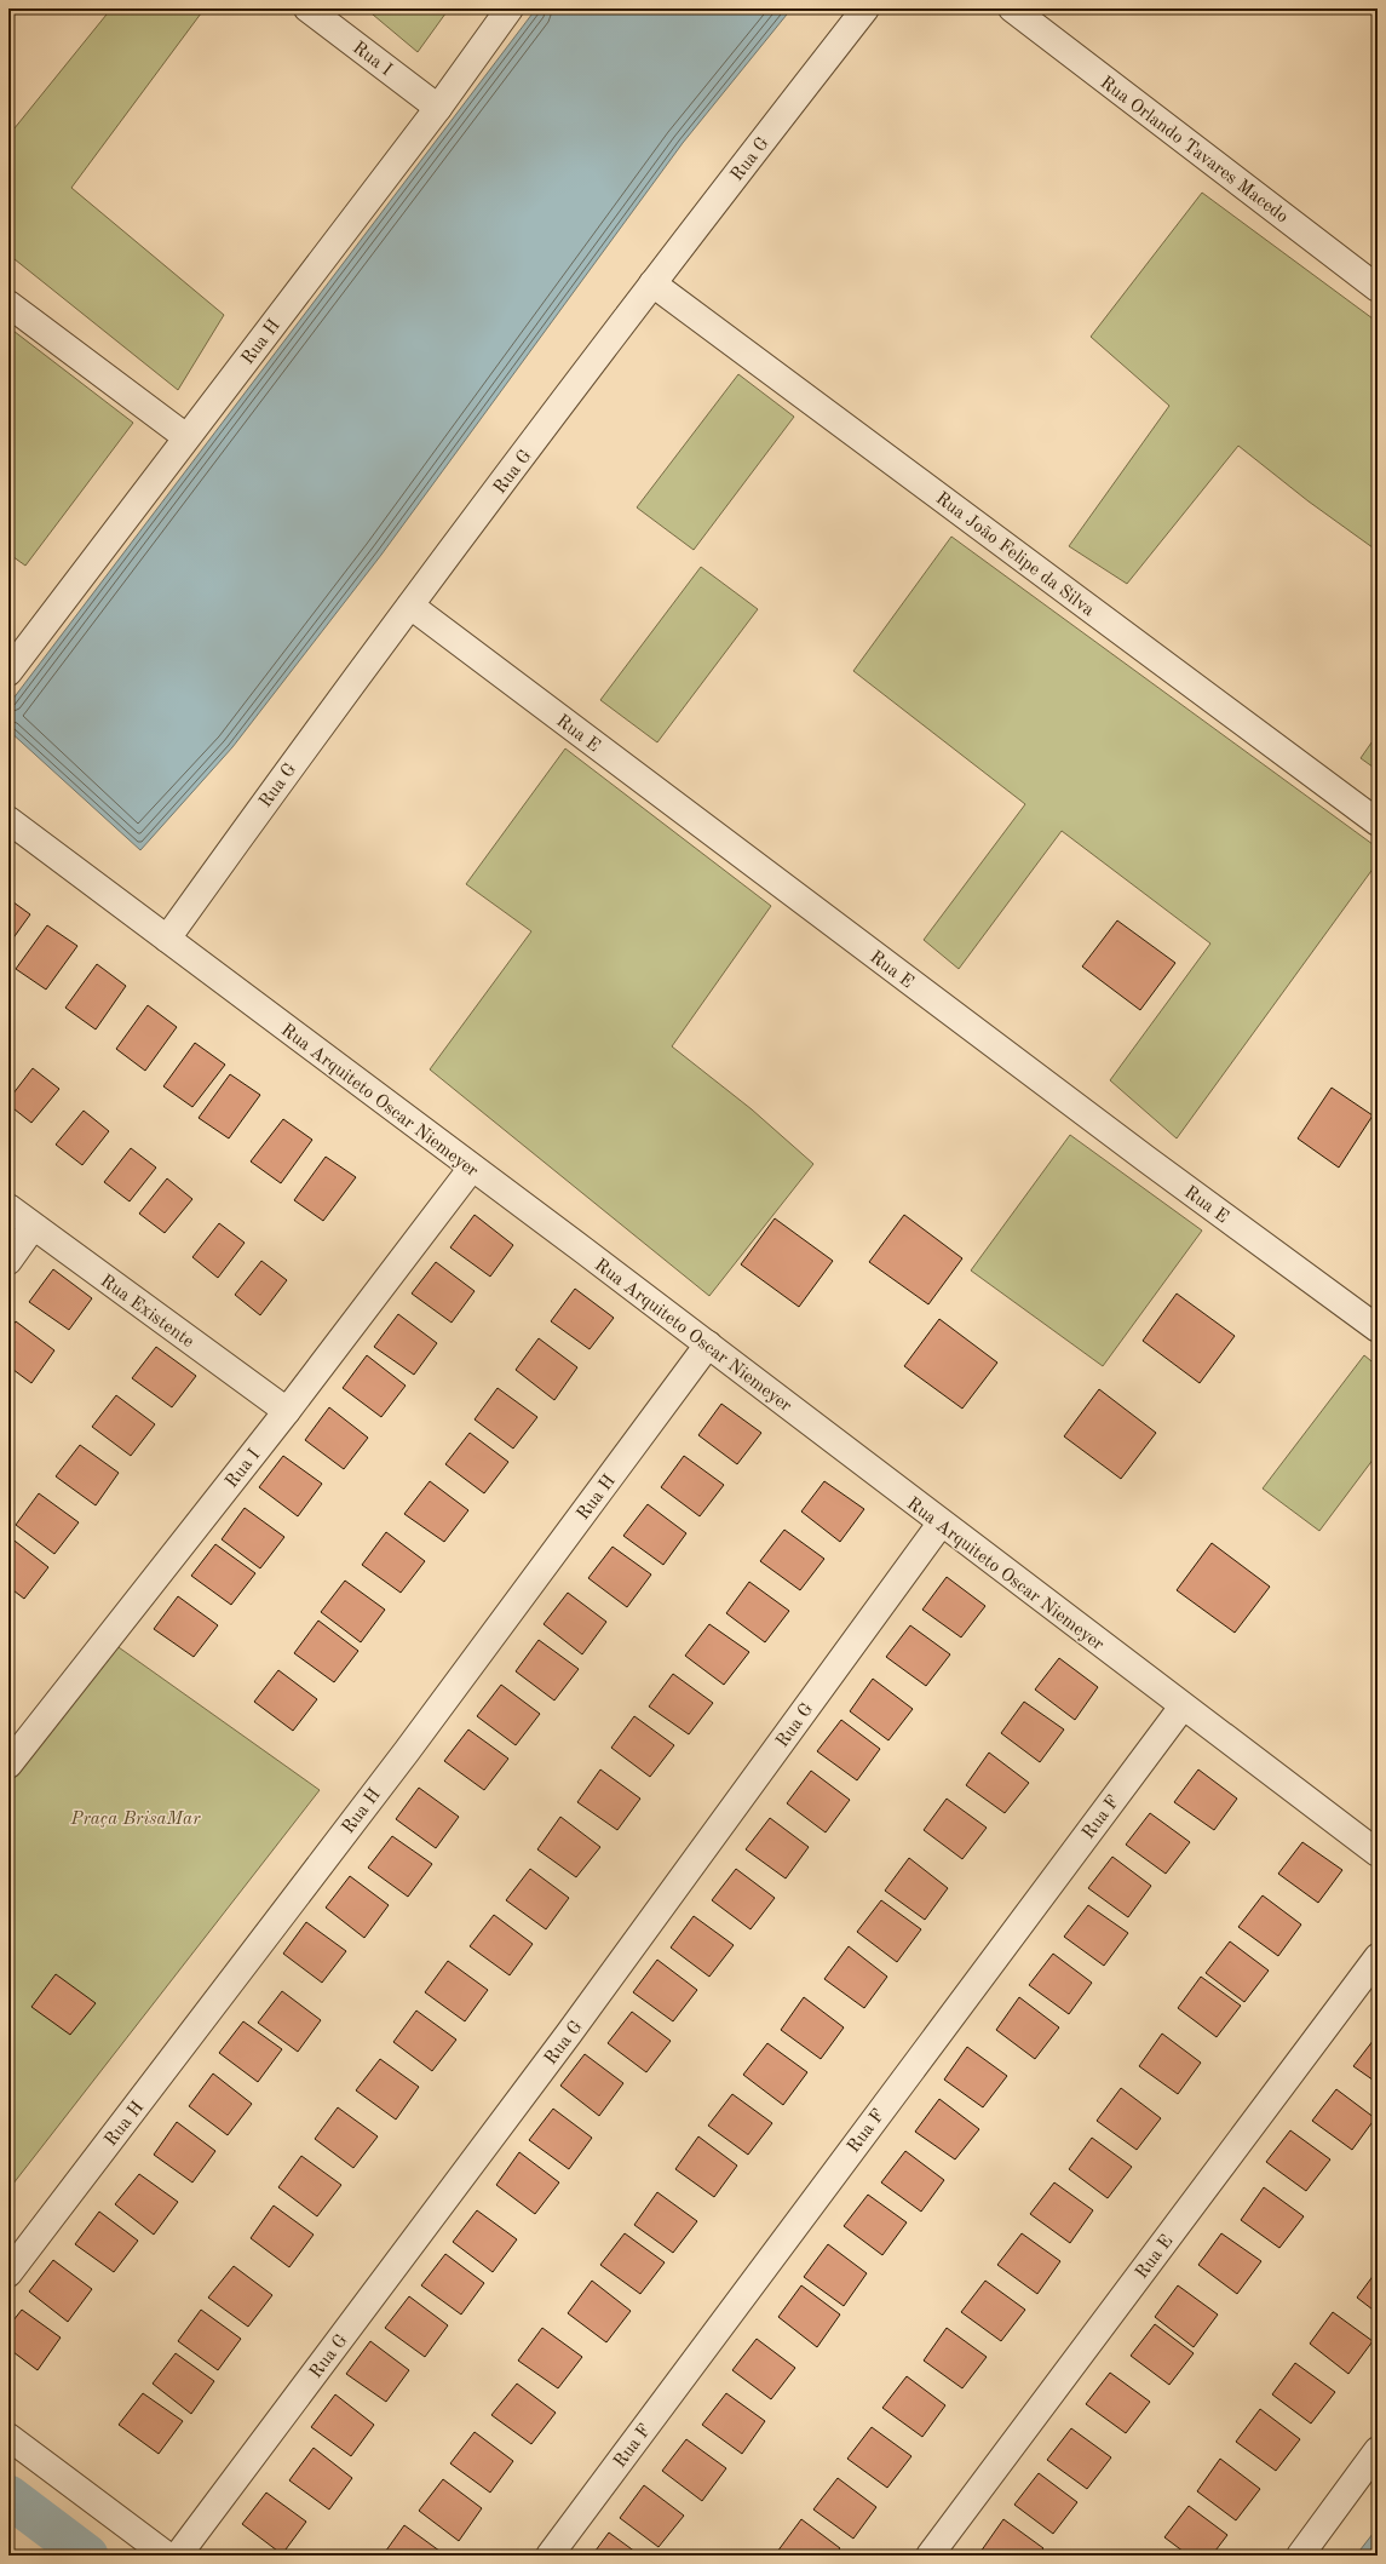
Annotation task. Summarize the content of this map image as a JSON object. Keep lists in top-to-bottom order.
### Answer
{
  "streets": {
    "street": [
      "Rua I",
      "Rua Orlando Tavares Macedo",
      "Rua G",
      "Rua H",
      "Rua João Felipe da Silva",
      "Rua E",
      "Rua Arquiteto Oscar Niemeyer",
      "Rua Existente",
      "Rua F"
    ]
  },
  "crossings": [
    ["Rua I", "Rua H"],
    ["Rua I", "Rua Arquiteto Oscar Niemeyer"],
    ["Rua I", "Rua Existente"],
    ["Rua G", "Rua João Felipe da Silva"],
    ["Rua G", "Rua E"],
    ["Rua G", "Rua Arquiteto Oscar Niemeyer"],
    ["Rua H", "Rua Arquiteto Oscar Niemeyer"],
    ["Rua Arquiteto Oscar Niemeyer", "Rua F"]
  ],
  "parks": ["Praça BrisaMar"]
}
